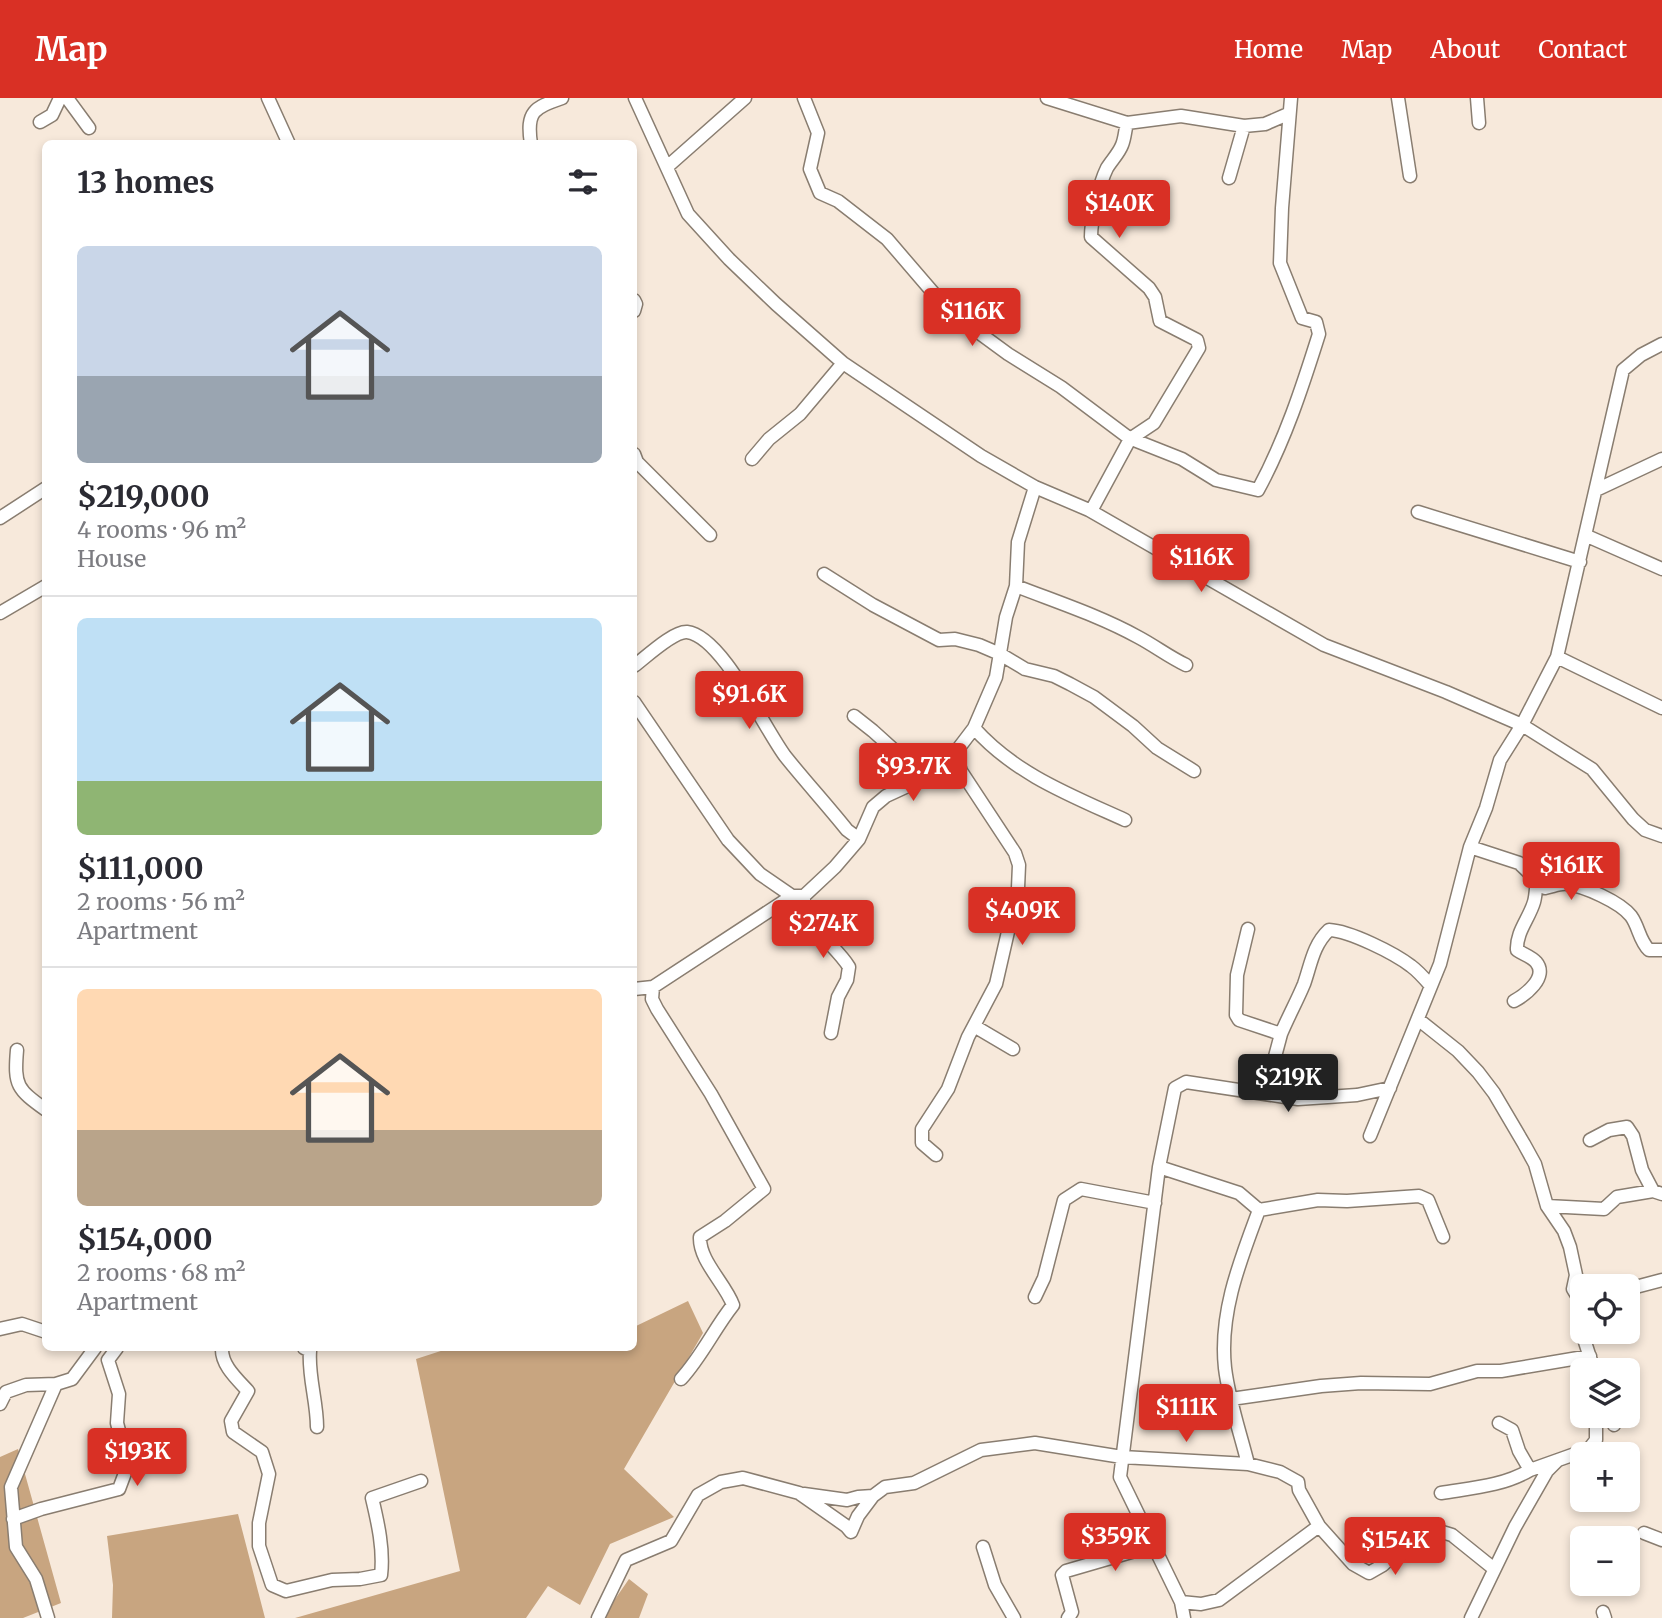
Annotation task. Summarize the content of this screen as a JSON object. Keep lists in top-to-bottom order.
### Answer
{
  "page": {
    "header": "Map",
    "nav": [
      "Home",
      "Map",
      "About",
      "Contact"
    ],
    "heading": "13 homes",
    "price": [
      "$140K",
      "$116K",
      "$116K",
      "$91.6K",
      "$93.7K",
      "$161K",
      "$409K",
      "$274K",
      "$219K",
      "$111K",
      "$193K",
      "$359K",
      "$154K"
    ],
    "list": [
      {
        "name": "$219,000",
        "note": "4 rooms · 96 m² · House"
      },
      {
        "name": "$111,000",
        "note": "2 rooms · 56 m² · Apartment"
      },
      {
        "name": "$154,000",
        "note": "2 rooms · 68 m² · Apartment"
      }
    ],
    "map_buttons": ["+", "−"]
  }
}
